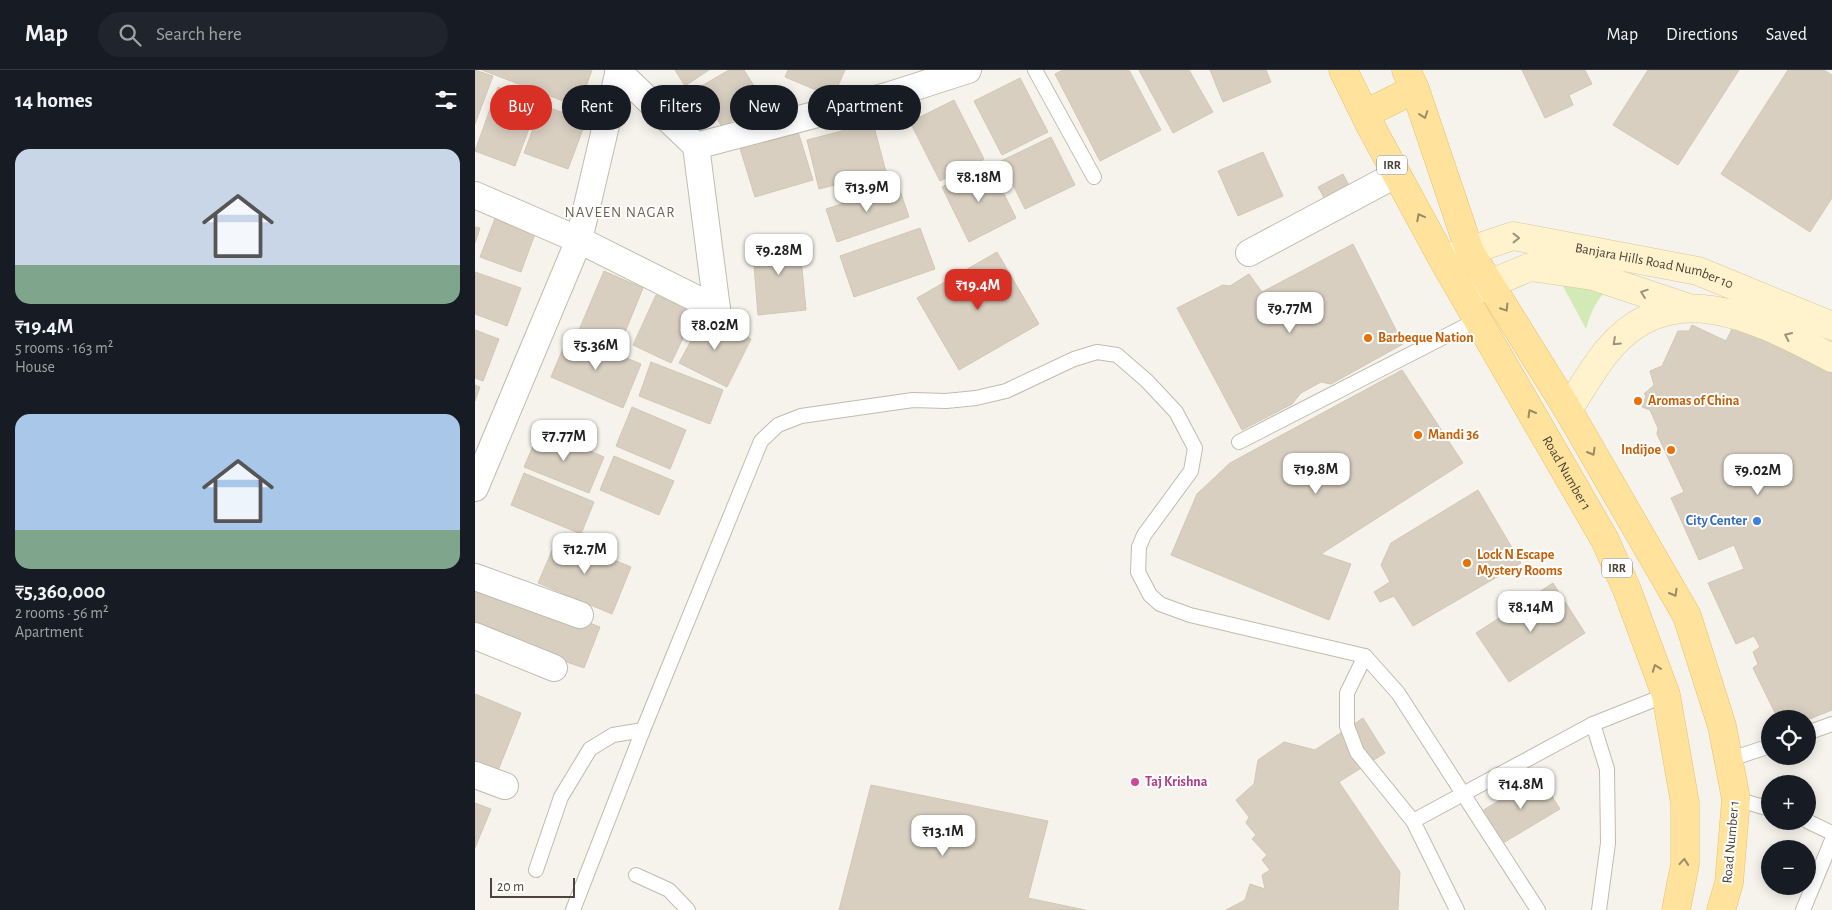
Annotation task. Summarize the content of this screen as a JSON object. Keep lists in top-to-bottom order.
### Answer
{
  "streets": {
    "main road": ["IRR", "Banjara Hills Road Number 10", "Road Number 1"]
  },
  "crossings": [
    ["Banjara Hills Road Number 10", "Road Number 1"]
  ],
  "districts": ["NAVEEN NAGAR"],
  "places": [
    "Barbeque Nation",
    "Aromas of China",
    "Mandi 36",
    "Indijoe",
    "City Center",
    "Lock N Escape Mystery Rooms",
    "Taj Krishna"
  ],
  "scale_bar": "20 m",
  "page": {
    "header": "Map",
    "search": "Search here",
    "nav": ["Map", "Directions", "Saved"],
    "heading": "14 homes",
    "chip": [
      "Buy",
      "Rent",
      "Filters",
      "New",
      "Apartment"
    ],
    "list": [
      {
        "name": "₹19.4M",
        "note": "5 rooms · 163 m² · House"
      },
      {
        "name": "₹5,360,000",
        "note": "2 rooms · 56 m² · Apartment"
      }
    ],
    "price": [
      "₹8.18M",
      "₹13.9M",
      "₹9.28M",
      "₹19.4M",
      "₹9.77M",
      "₹8.02M",
      "₹5.36M",
      "₹7.77M",
      "₹19.8M",
      "₹9.02M",
      "₹12.7M",
      "₹8.14M",
      "₹14.8M",
      "₹13.1M"
    ],
    "map_buttons": ["+", "−"],
    "scale": "20 m"
  }
}
